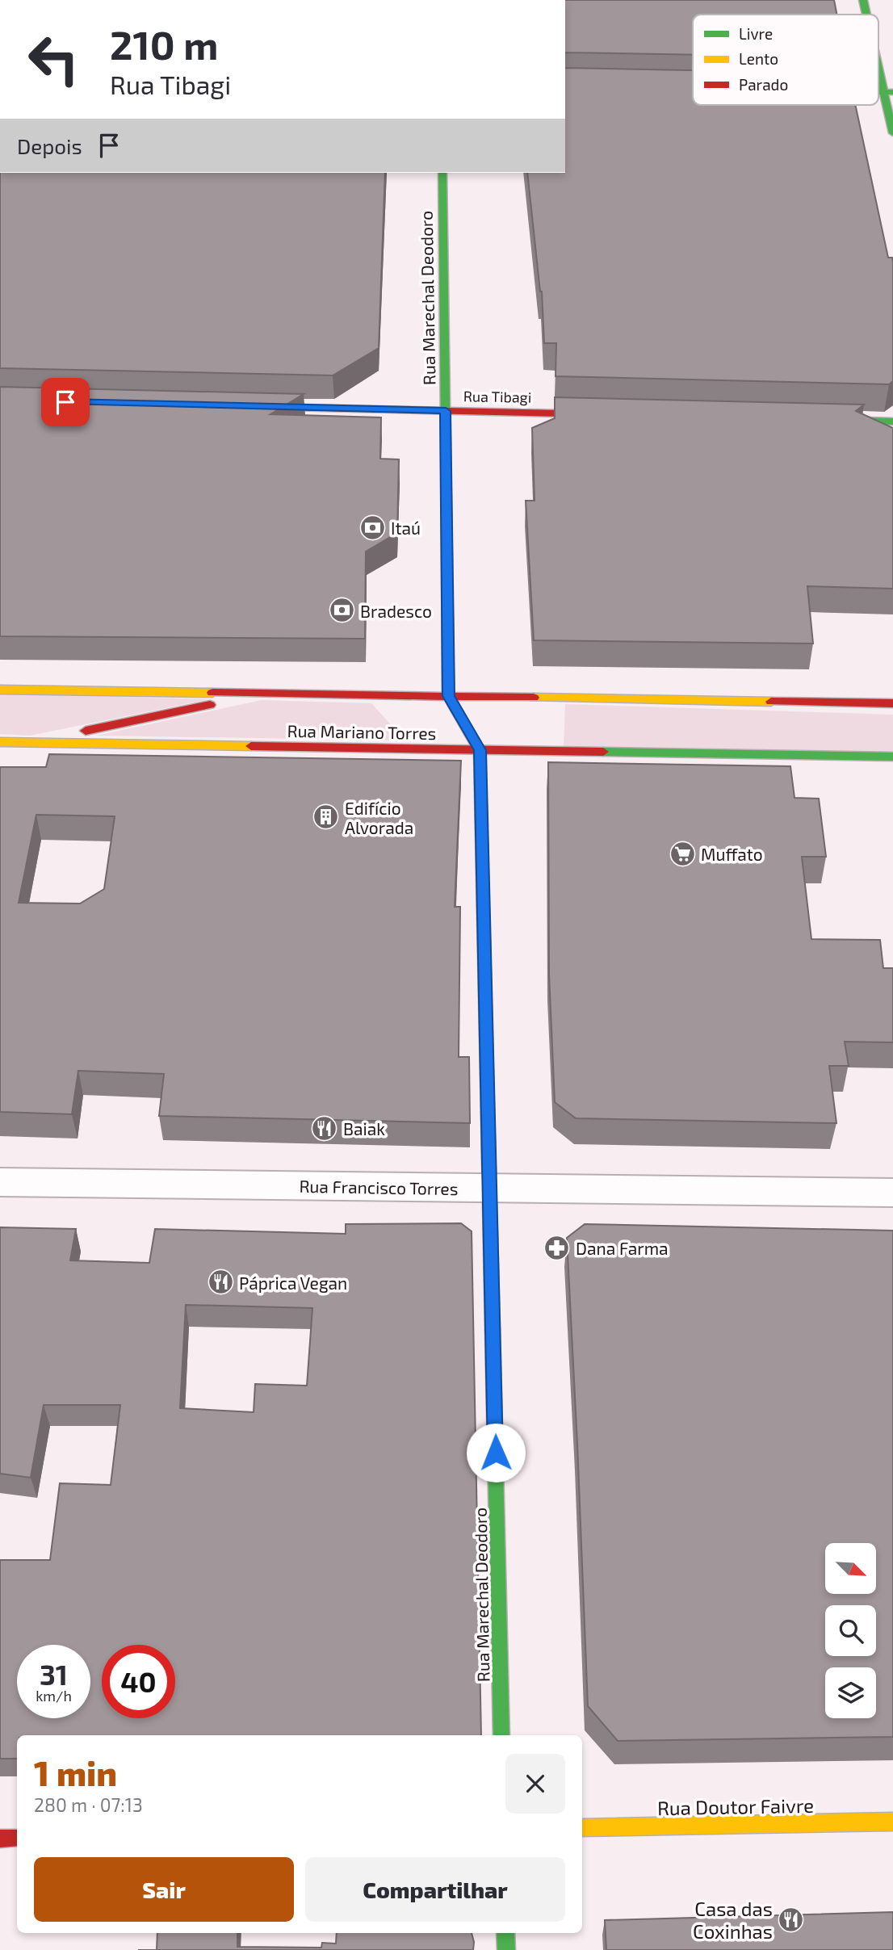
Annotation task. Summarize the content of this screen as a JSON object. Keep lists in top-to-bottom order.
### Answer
{
  "streets": {
    "main road": [
      "Rua Marechal Deodoro",
      "Rua Tibagi",
      "Rua Mariano Torres",
      "Rua Doutor Faivre"
    ],
    "street": ["Rua Francisco Torres"]
  },
  "crossings": [
    ["Rua Marechal Deodoro", "Rua Tibagi"],
    ["Rua Marechal Deodoro", "Rua Mariano Torres"],
    ["Rua Marechal Deodoro", "Rua Francisco Torres"]
  ],
  "places": {
    "bank": ["Itaú", "Bradesco"],
    "building": ["Edifício Alvorada"],
    "supermarket": ["Muffato"],
    "restaurant": ["Baiak", "Páprica Vegan", "Casa das Coxinhas"],
    "pharmacy": ["Dana Farma"]
  },
  "legend": ["Livre", "Lento", "Parado"],
  "north": "bottom right",
  "page": {
    "turn": ["210 m", "Rua Tibagi"],
    "then": "Depois",
    "speed": "31 km/h",
    "limit": "40",
    "heading": ["1 min", "280 m · 07:13"],
    "buttons": ["Sair", "Compartilhar"]
  }
}
